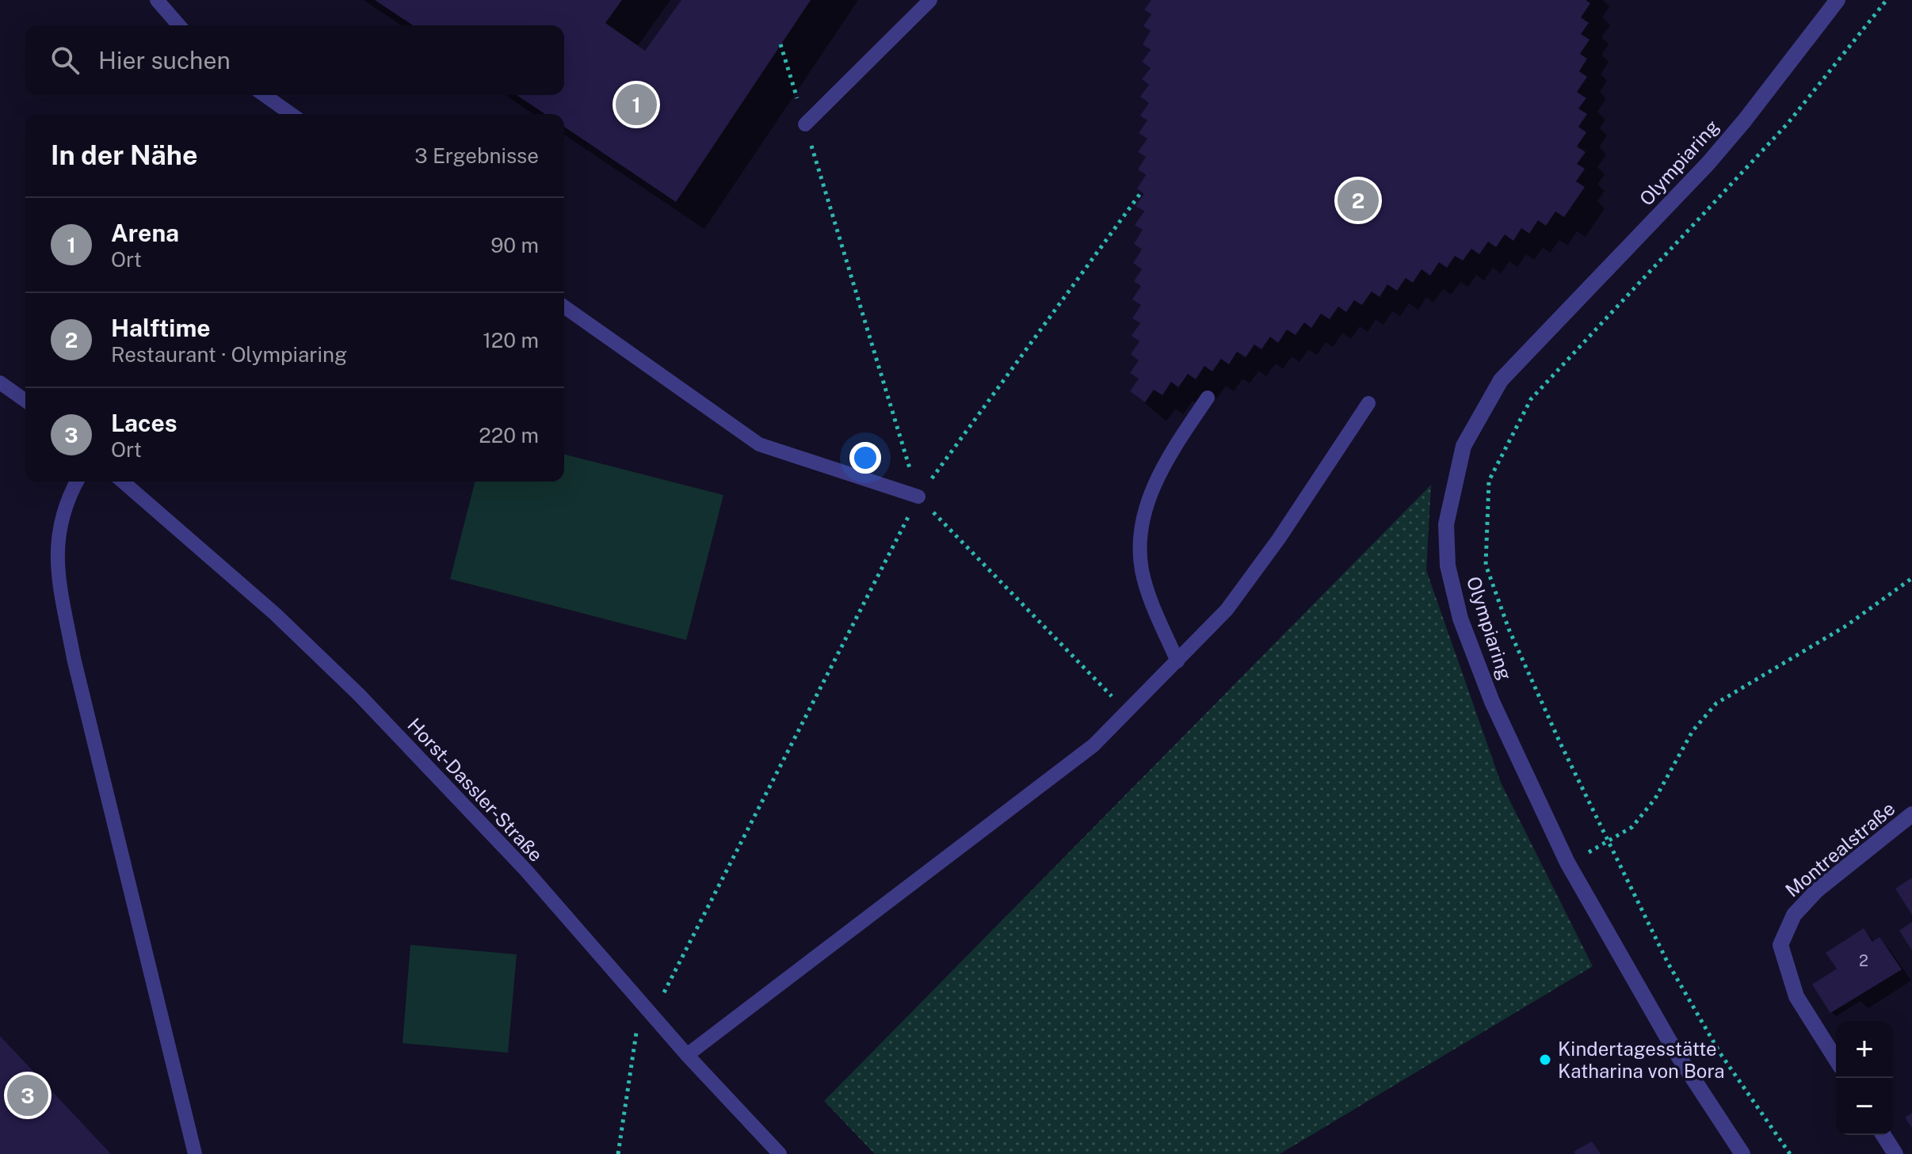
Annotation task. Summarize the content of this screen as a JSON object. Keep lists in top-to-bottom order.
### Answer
{
  "streets": {
    "street": ["Olympiaring", "Montrealstraße"],
    "lane": ["Horst-Dassler-Straße"]
  },
  "places": ["Kindertagesstätte Katharina von Bora"],
  "house_numbers": ["2"],
  "page": {
    "search": "Hier suchen",
    "pins": ["1", "2", "3"],
    "heading": ["In der Nähe", "3 Ergebnisse"],
    "list": [
      {
        "mark": "1",
        "name": "Arena",
        "note": "Ort",
        "value": "90 m"
      },
      {
        "mark": "2",
        "name": "Halftime",
        "note": "Restaurant · Olympiaring",
        "value": "120 m"
      },
      {
        "mark": "3",
        "name": "Laces",
        "note": "Ort",
        "value": "220 m"
      }
    ],
    "map_buttons": ["+", "−"]
  }
}
